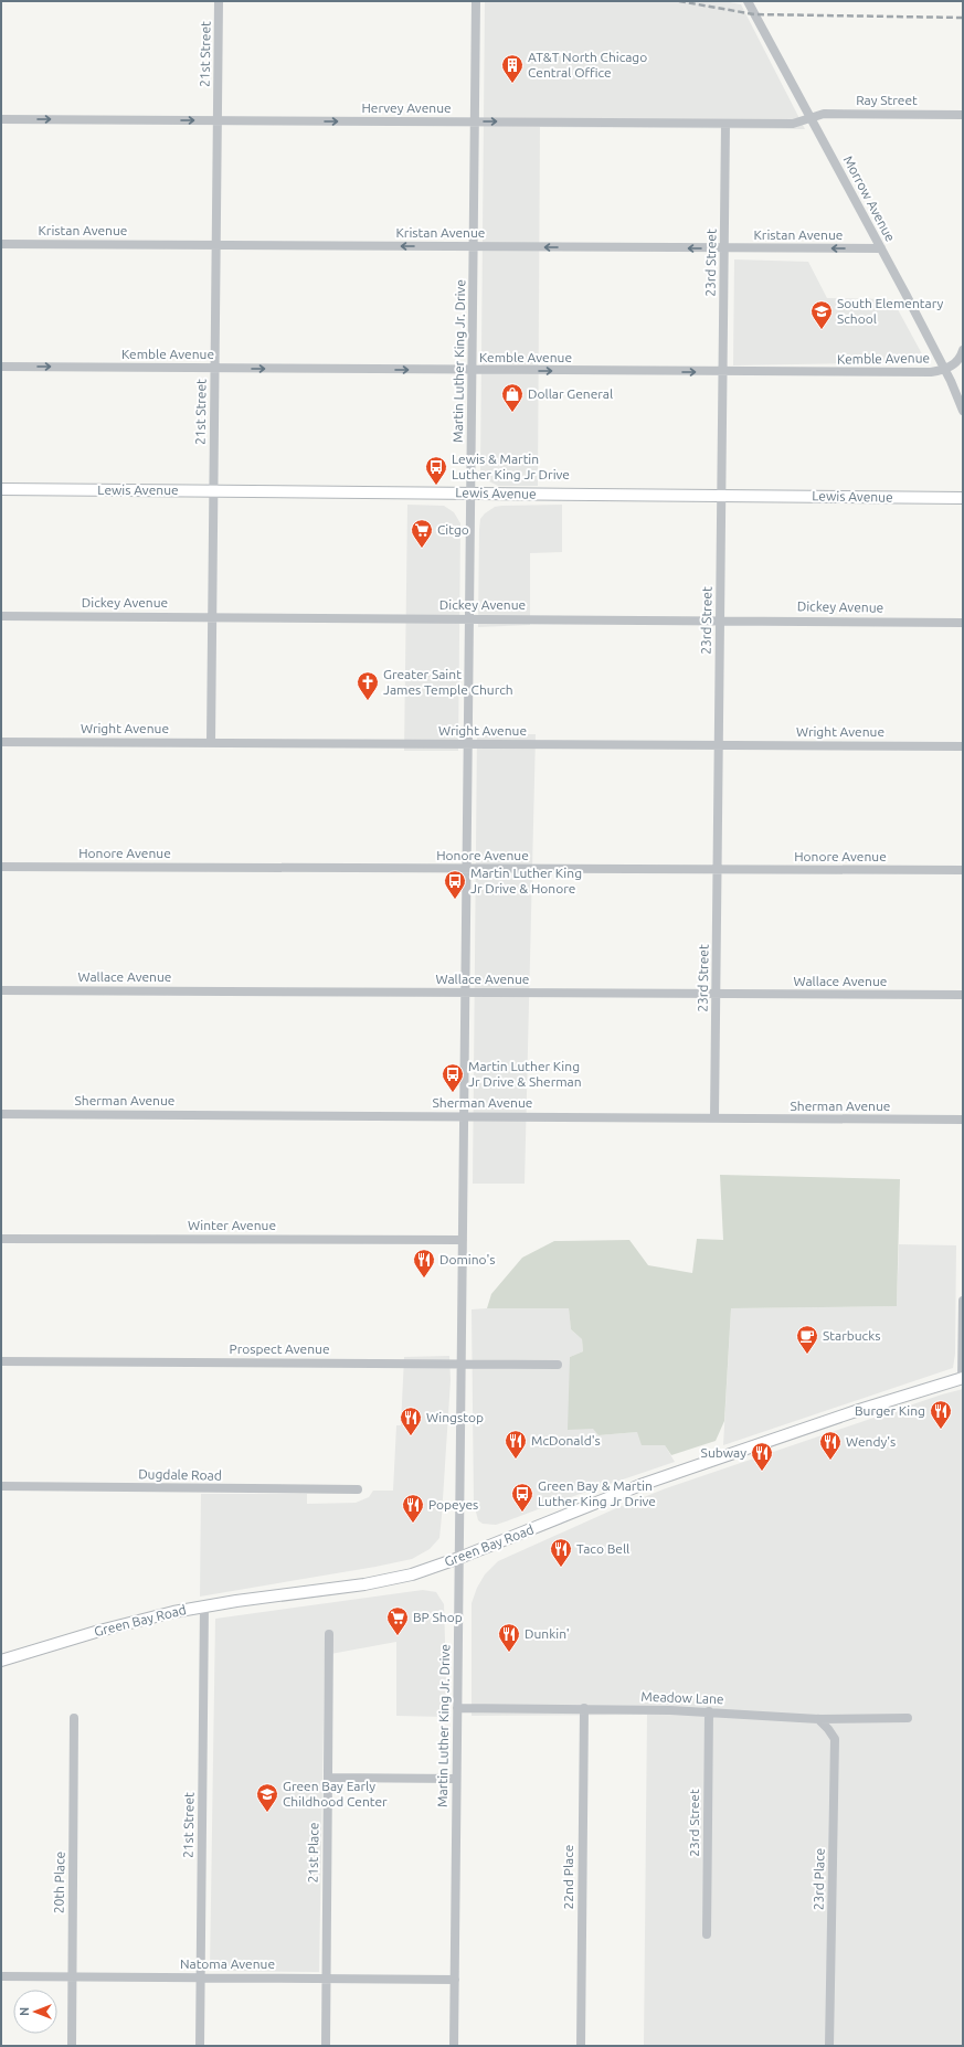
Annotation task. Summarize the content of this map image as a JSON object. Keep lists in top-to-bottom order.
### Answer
{
  "streets": {
    "main road": ["Lewis Avenue", "Green Bay Road"],
    "street": [
      "21st Street",
      "Ray Street",
      "Hervey Avenue",
      "Morrow Avenue",
      "Kristan Avenue",
      "23rd Street",
      "Kemble Avenue",
      "Martin Luther King Jr. Drive",
      "Dickey Avenue",
      "Wright Avenue",
      "Honore Avenue",
      "Wallace Avenue",
      "Sherman Avenue",
      "Winter Avenue",
      "Prospect Avenue",
      "Dugdale Road",
      "Meadow Lane",
      "21st Place",
      "22nd Place",
      "23rd Place",
      "20th Place",
      "Natoma Avenue"
    ]
  },
  "crossings": [
    ["21st Street", "Hervey Avenue"],
    ["21st Street", "Kristan Avenue"],
    ["21st Street", "Kemble Avenue"],
    ["21st Street", "Lewis Avenue"],
    ["21st Street", "Dickey Avenue"],
    ["21st Street", "Wright Avenue"],
    ["21st Street", "Green Bay Road"],
    ["21st Street", "Natoma Avenue"],
    ["Ray Street", "Hervey Avenue"],
    ["Ray Street", "Morrow Avenue"],
    ["Hervey Avenue", "Morrow Avenue"],
    ["Hervey Avenue", "23rd Street"],
    ["Hervey Avenue", "Martin Luther King Jr. Drive"],
    ["Morrow Avenue", "Kristan Avenue"],
    ["Morrow Avenue", "Kemble Avenue"],
    ["Kristan Avenue", "23rd Street"],
    ["Kristan Avenue", "Martin Luther King Jr. Drive"],
    ["23rd Street", "Kemble Avenue"],
    ["23rd Street", "Lewis Avenue"],
    ["23rd Street", "Dickey Avenue"],
    ["23rd Street", "Wright Avenue"],
    ["23rd Street", "Honore Avenue"],
    ["23rd Street", "Wallace Avenue"],
    ["23rd Street", "Sherman Avenue"],
    ["23rd Street", "Meadow Lane"],
    ["Kemble Avenue", "Martin Luther King Jr. Drive"],
    ["Martin Luther King Jr. Drive", "Lewis Avenue"],
    ["Martin Luther King Jr. Drive", "Dickey Avenue"],
    ["Martin Luther King Jr. Drive", "Wright Avenue"],
    ["Martin Luther King Jr. Drive", "Honore Avenue"],
    ["Martin Luther King Jr. Drive", "Wallace Avenue"],
    ["Martin Luther King Jr. Drive", "Sherman Avenue"],
    ["Martin Luther King Jr. Drive", "Winter Avenue"],
    ["Martin Luther King Jr. Drive", "Prospect Avenue"],
    ["Martin Luther King Jr. Drive", "Green Bay Road"],
    ["Martin Luther King Jr. Drive", "Meadow Lane"],
    ["Martin Luther King Jr. Drive", "Natoma Avenue"],
    ["Meadow Lane", "22nd Place"],
    ["Meadow Lane", "23rd Place"],
    ["21st Place", "Natoma Avenue"],
    ["20th Place", "Natoma Avenue"]
  ],
  "one_way": ["Hervey Avenue", "Kristan Avenue", "Kemble Avenue"],
  "places": {
    "building": ["AT&T North Chicago Central Office"],
    "school or university": ["South Elementary School", "Green Bay Early Childhood Center"],
    "shop": ["Dollar General"],
    "bus stop": [
      "Lewis & Martin Luther King Jr Drive",
      "Martin Luther King Jr Drive & Honore",
      "Martin Luther King Jr Drive & Sherman",
      "Green Bay & Martin Luther King Jr Drive"
    ],
    "supermarket": ["Citgo", "BP Shop"],
    "church": ["Greater Saint James Temple Church"],
    "restaurant": [
      "Domino's",
      "Burger King",
      "Wingstop",
      "McDonald's",
      "Wendy's",
      "Subway",
      "Popeyes",
      "Taco Bell",
      "Dunkin'"
    ],
    "cafe": ["Starbucks"]
  },
  "north": "left"
}
